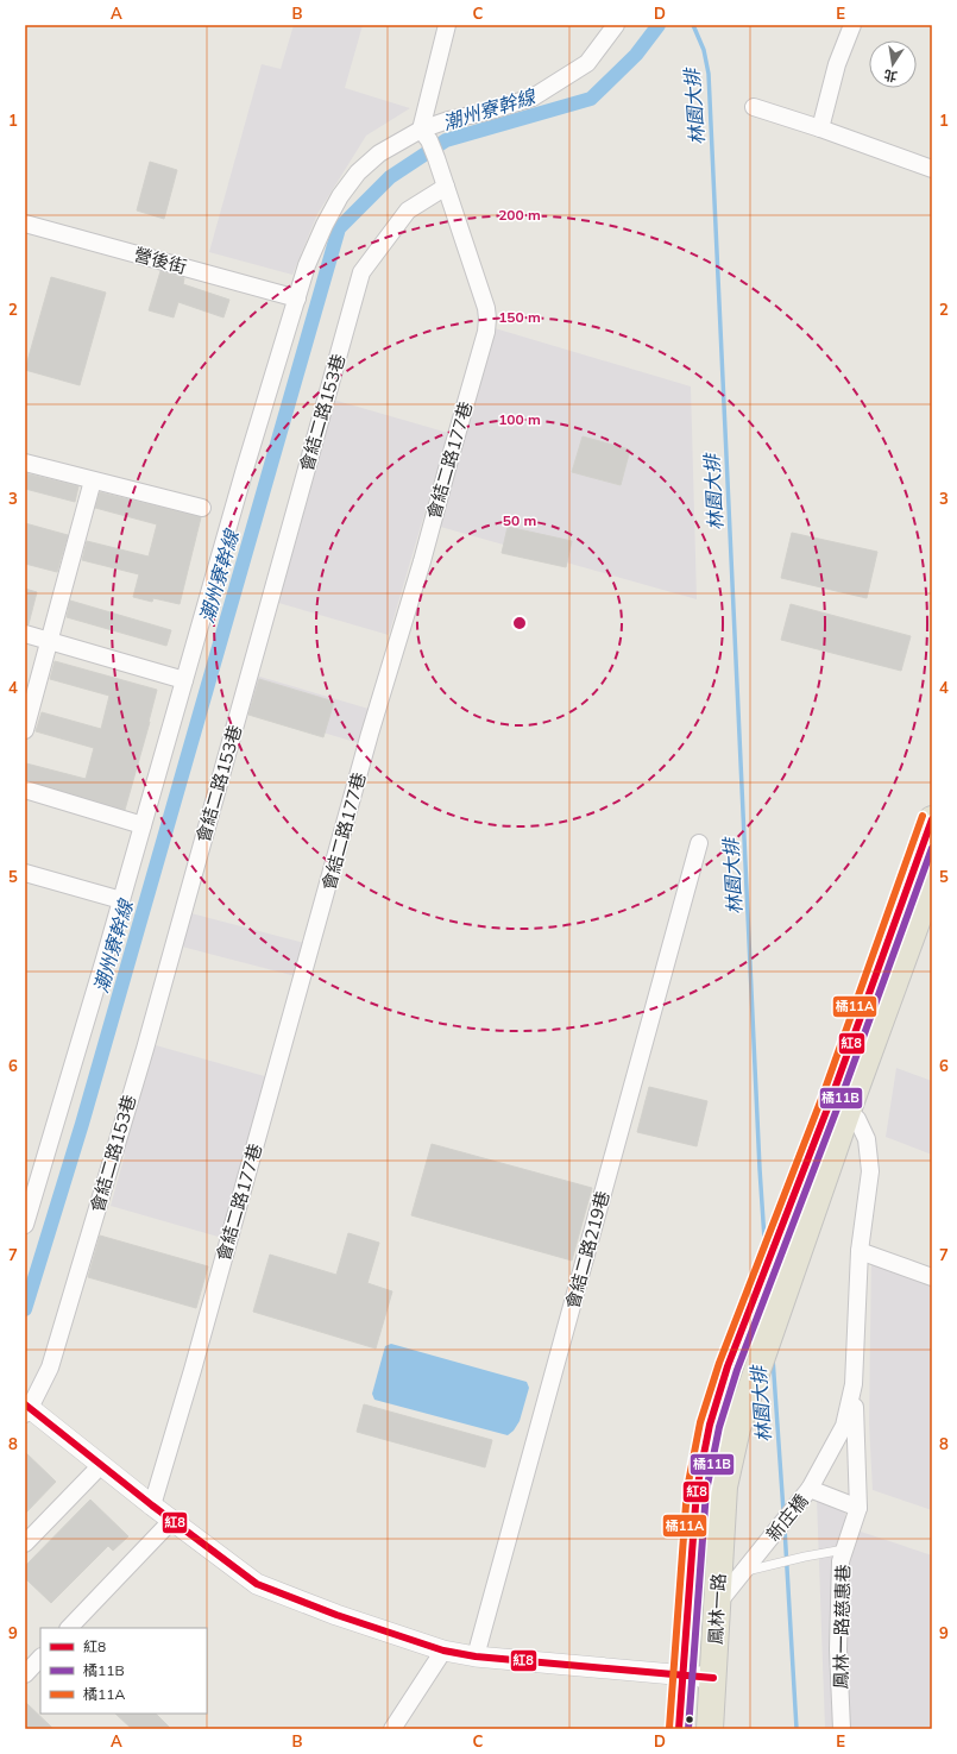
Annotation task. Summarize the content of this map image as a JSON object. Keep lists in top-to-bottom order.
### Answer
{
  "streets": {
    "main road": ["鳳林一路"],
    "street": [
      "營後街",
      "會結二路153巷",
      "會結二路177巷",
      "會結二路219巷",
      "新庄橋",
      "鳳林一路慈惠巷"
    ]
  },
  "crossings": [
    ["會結二路153巷", "會結二路177巷"],
    ["新庄橋", "鳳林一路"],
    ["新庄橋", "鳳林一路慈惠巷"]
  ],
  "water": ["林園大排", "潮州寮幹線"],
  "lines": ["transit line 橘11A", "transit line 紅8", "transit line 橘11B"],
  "legend": ["紅8", "橘11B", "橘11A"],
  "north": "bottom",
  "grid": {
    "columns": [
      "A",
      "B",
      "C",
      "D",
      "E"
    ],
    "rows": [
      "1",
      "2",
      "3",
      "4",
      "5",
      "6",
      "7",
      "8",
      "9"
    ]
  },
  "rings": [
    "200 m",
    "150 m",
    "100 m",
    "50 m"
  ]
}
